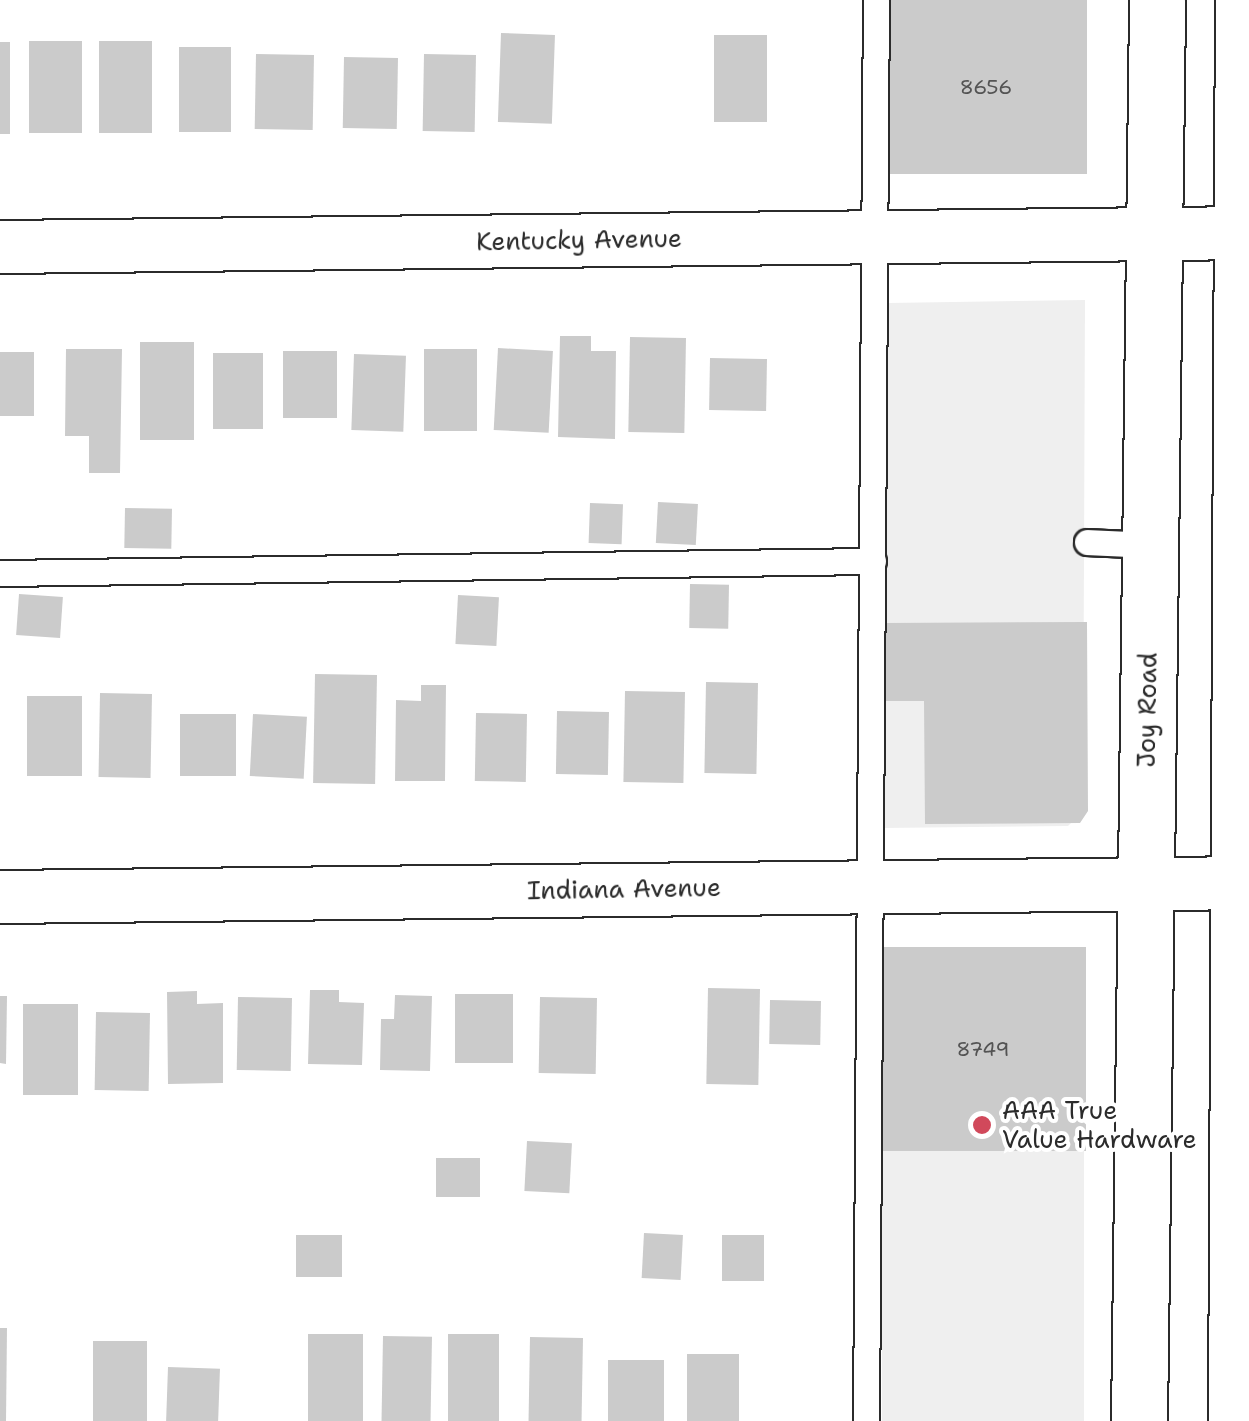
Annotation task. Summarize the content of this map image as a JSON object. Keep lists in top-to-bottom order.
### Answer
{
  "streets": {
    "street": ["Kentucky Avenue", "Joy Road", "Indiana Avenue"]
  },
  "crossings": [
    ["Kentucky Avenue", "Joy Road"],
    ["Joy Road", "Indiana Avenue"]
  ],
  "places": ["AAA True Value Hardware"],
  "house_numbers": ["8656", "8749"]
}
